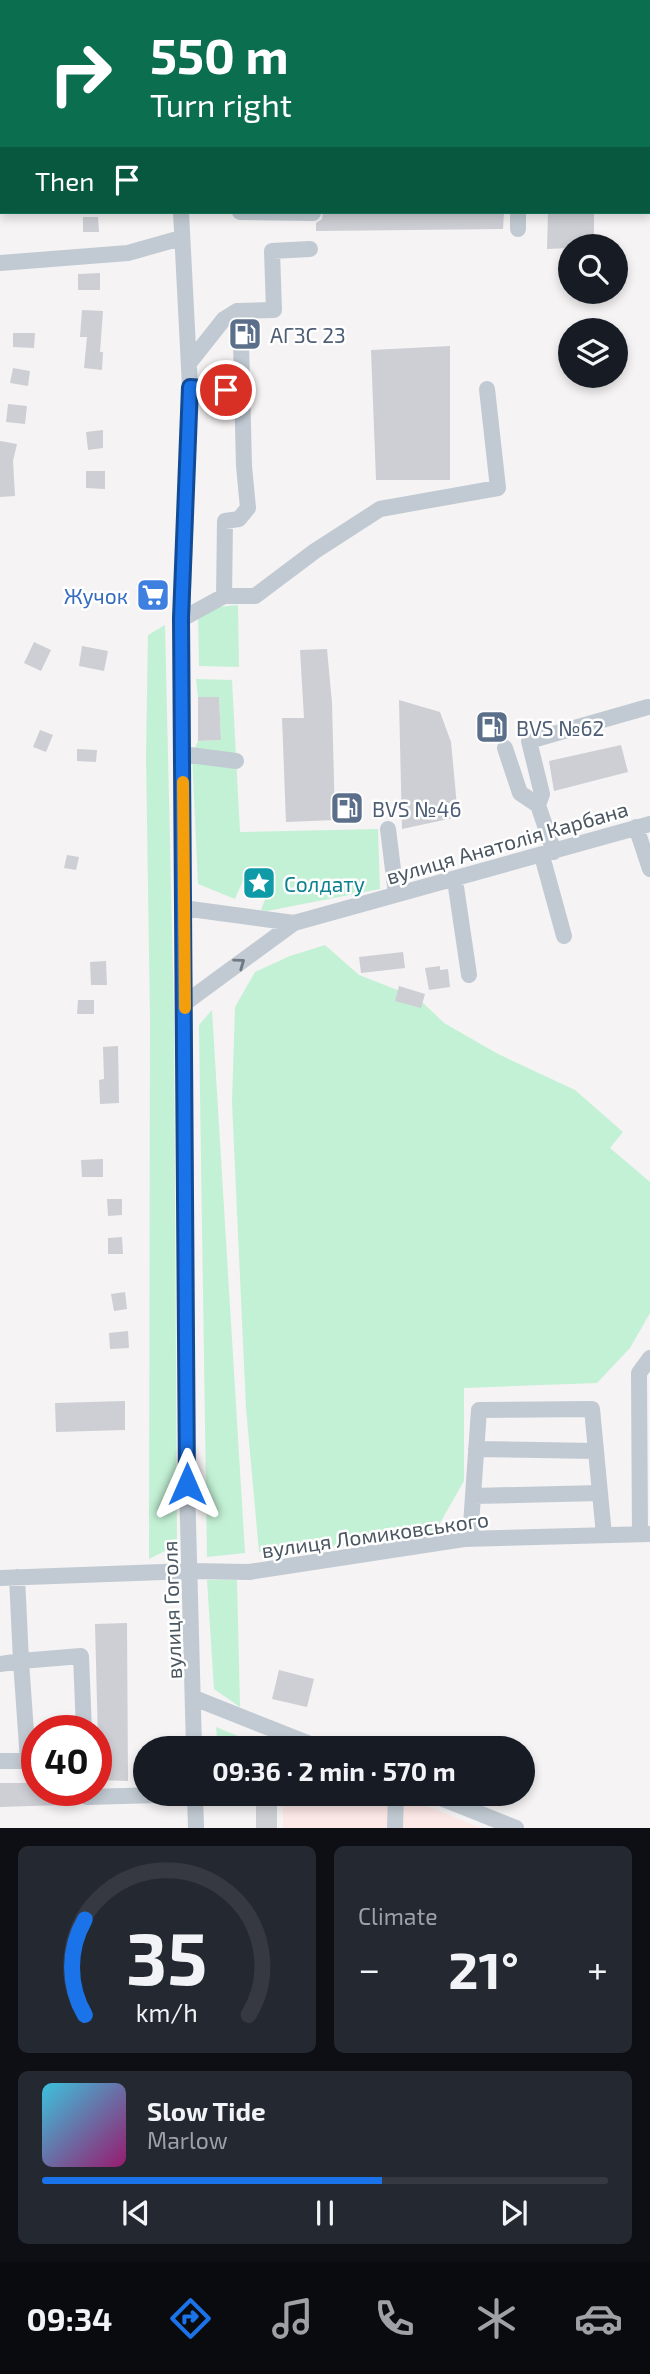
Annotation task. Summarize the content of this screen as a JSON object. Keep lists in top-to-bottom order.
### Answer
{
  "streets": {
    "street": ["вулиця Анатолія Карбана", "вулиця Ломиковського", "вулиця Гоголя"]
  },
  "crossings": [
    ["вулиця Ломиковського", "вулиця Гоголя"]
  ],
  "places": {
    "fuel station": ["АГЗС 23", "BVS №62", "BVS №46"],
    "supermarket": ["Жучок"],
    "place": ["Солдату"]
  },
  "page": {
    "turn": ["550 m", "Turn right"],
    "then": "Then",
    "limit": "40",
    "trip": "09:36 · 2 min · 570 m",
    "tile": "Climate",
    "heat": ["−", "21°", "+"],
    "song": ["Slow Tide", "Marlow"],
    "tabs": "09:34",
    "gauge": ["35", "km/h"]
  }
}
